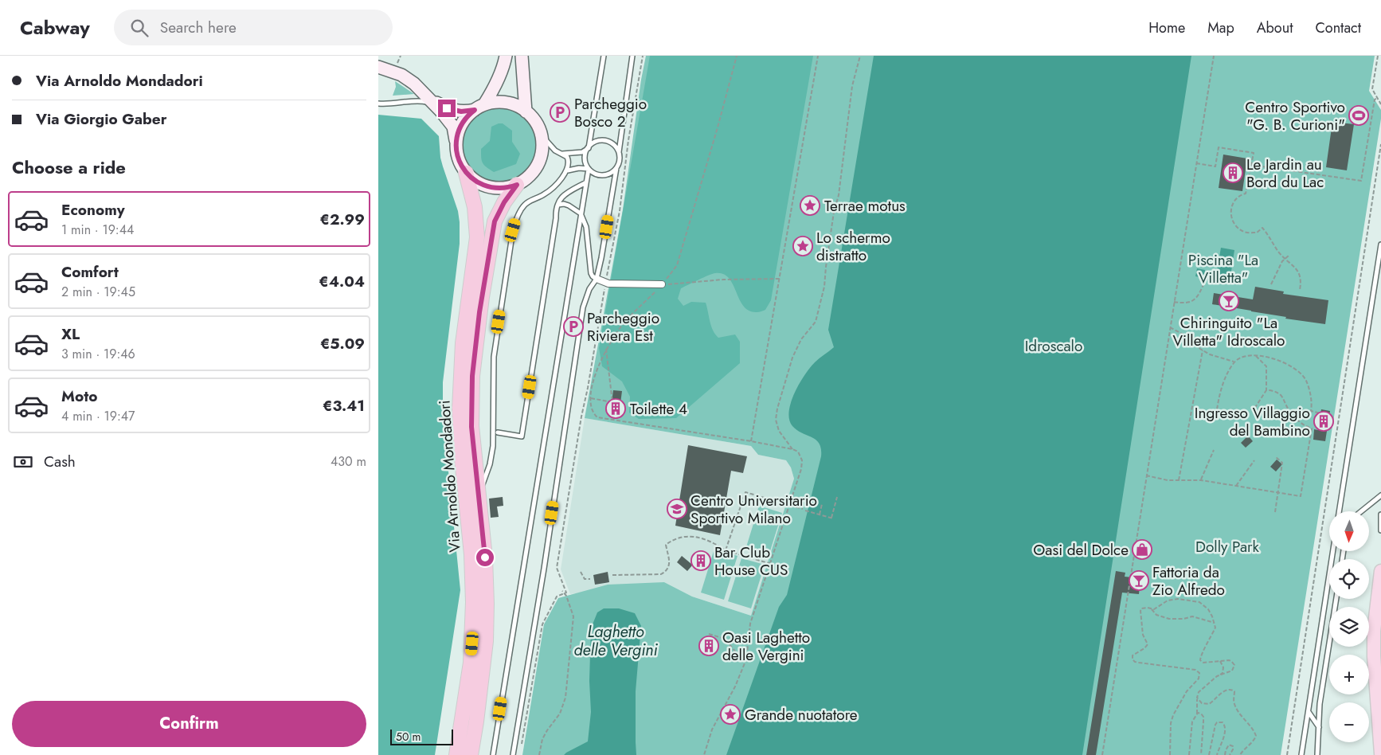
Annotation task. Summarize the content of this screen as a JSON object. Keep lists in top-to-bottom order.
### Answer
{
  "streets": {
    "highway": ["Via Arnoldo Mondadori"]
  },
  "water": ["Laghetto delle Vergini"],
  "parks": ["Piscina \"La Villetta\"", "Idroscalo", "Dolly Park"],
  "places": {
    "parking": ["Parcheggio Bosco 2", "Parcheggio Riviera Est"],
    "sports": ["Centro Sportivo \"G. B. Curioni\""],
    "building": [
      "Le Jardin au Bord du Lac",
      "Toilette 4",
      "Ingresso Villaggio del Bambino",
      "Bar Club House CUS",
      "Oasi Laghetto delle Vergini"
    ],
    "place": ["Terrae motus", "Lo schermo distratto", "Grande nuotatore"],
    "bar": ["Chiringuito \"La Villetta\" Idroscalo", "Fattoria da Zio Alfredo"],
    "school or university": ["Centro Universitario Sportivo Milano"],
    "shop": ["Oasi del Dolce"]
  },
  "scale_bar": "50 m",
  "north": "bottom",
  "page": {
    "header": "Cabway",
    "search": "Search here",
    "nav": [
      "Home",
      "Map",
      "About",
      "Contact"
    ],
    "banner": ["Via Arnoldo Mondadori", "Via Giorgio Gaber"],
    "heading": "Choose a ride",
    "list": [
      {
        "name": "Economy",
        "note": "1 min · 19:44",
        "value": "€2.99"
      },
      {
        "name": "Comfort",
        "note": "2 min · 19:45",
        "value": "€4.04"
      },
      {
        "name": "XL",
        "note": "3 min · 19:46",
        "value": "€5.09"
      },
      {
        "name": "Moto",
        "note": "4 min · 19:47",
        "value": "€3.41"
      }
    ],
    "pay": ["Cash", "430 m"],
    "map_buttons": ["+", "−"],
    "buttons": "Confirm",
    "scale": "50 m"
  }
}
